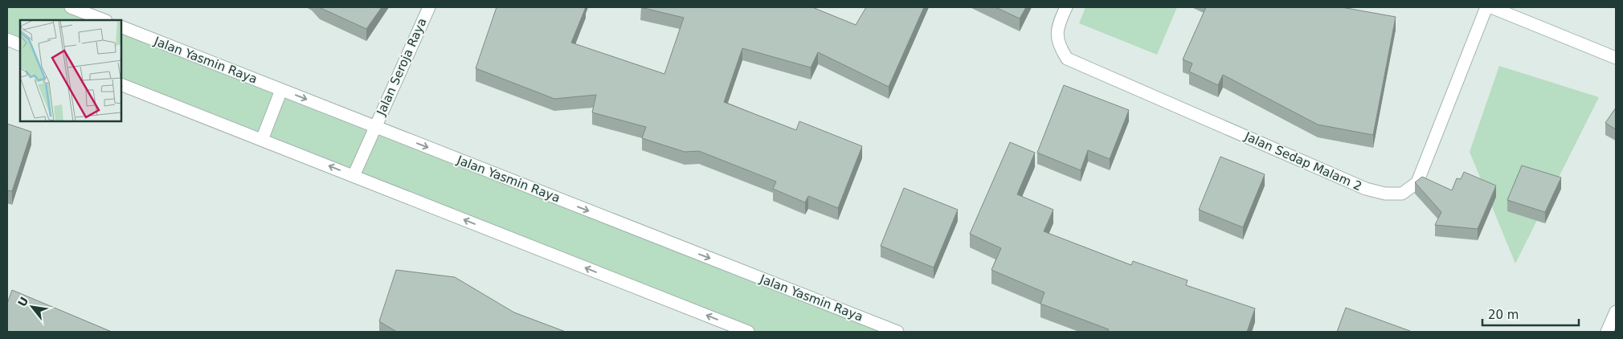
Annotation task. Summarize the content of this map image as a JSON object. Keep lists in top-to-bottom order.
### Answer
{
  "streets": {
    "street": ["Jalan Yasmin Raya", "Jalan Seroja Raya", "Jalan Sedap Malam 2"]
  },
  "crossings": [
    ["Jalan Yasmin Raya", "Jalan Seroja Raya"]
  ],
  "scale_bar": "20 m",
  "north": "top left"
}
